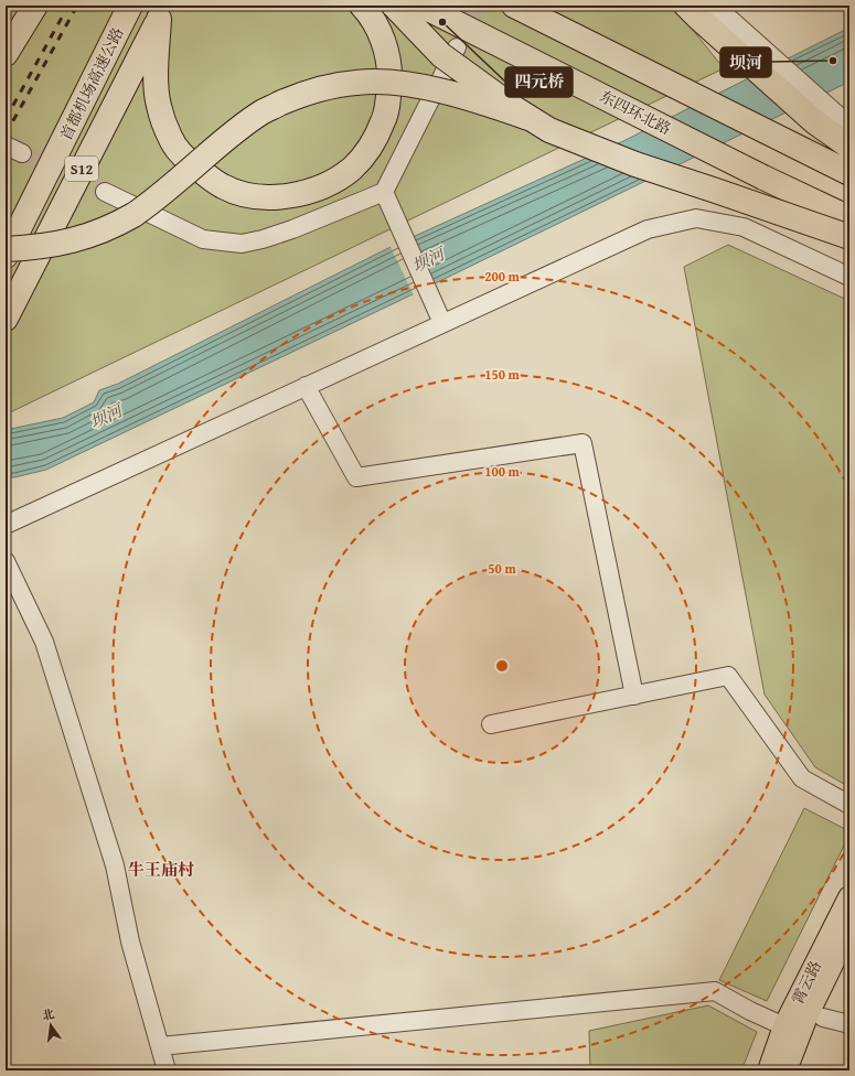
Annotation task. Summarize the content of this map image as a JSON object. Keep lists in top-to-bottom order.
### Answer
{
  "streets": {
    "highway": ["首都机场高速公路", "东四环北路", "S12"],
    "main road": ["霄云路"]
  },
  "districts": ["牛王庙村"],
  "water": ["坝河"],
  "places": ["四元桥", "坝河"],
  "north": "top",
  "rings": [
    "200 m",
    "150 m",
    "100 m",
    "50 m"
  ]
}
